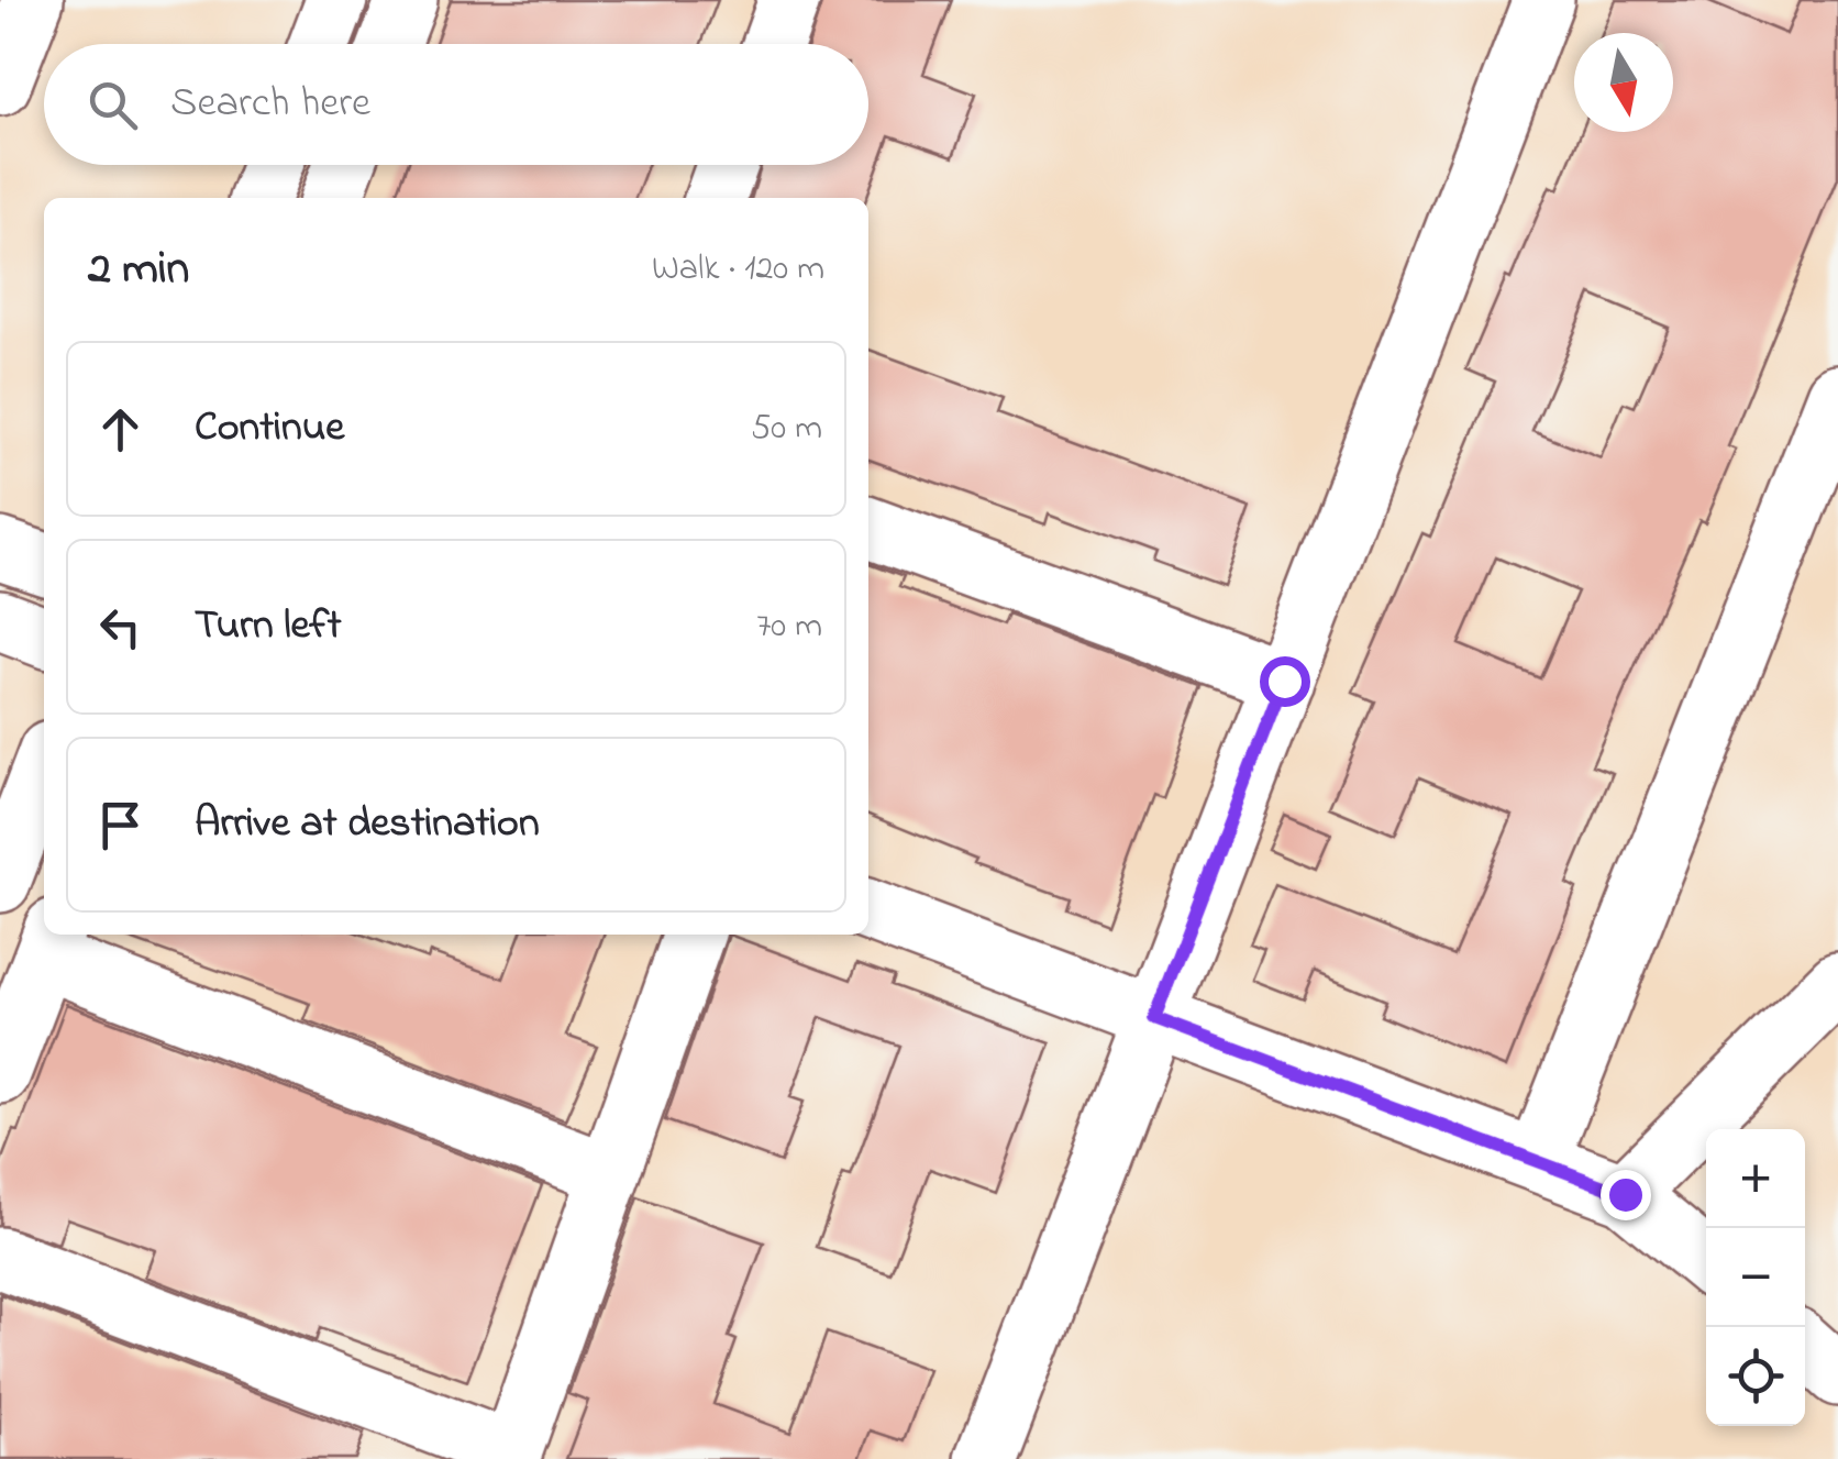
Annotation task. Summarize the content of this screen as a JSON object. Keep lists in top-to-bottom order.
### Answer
{
  "north": "bottom",
  "page": {
    "search": "Search here",
    "heading": ["2 min", "Walk · 120 m"],
    "list": [
      ["Continue", "50 m"],
      ["Turn left", "70 m"],
      "Arrive at destination"
    ],
    "map_buttons": ["+", "−"]
  }
}
